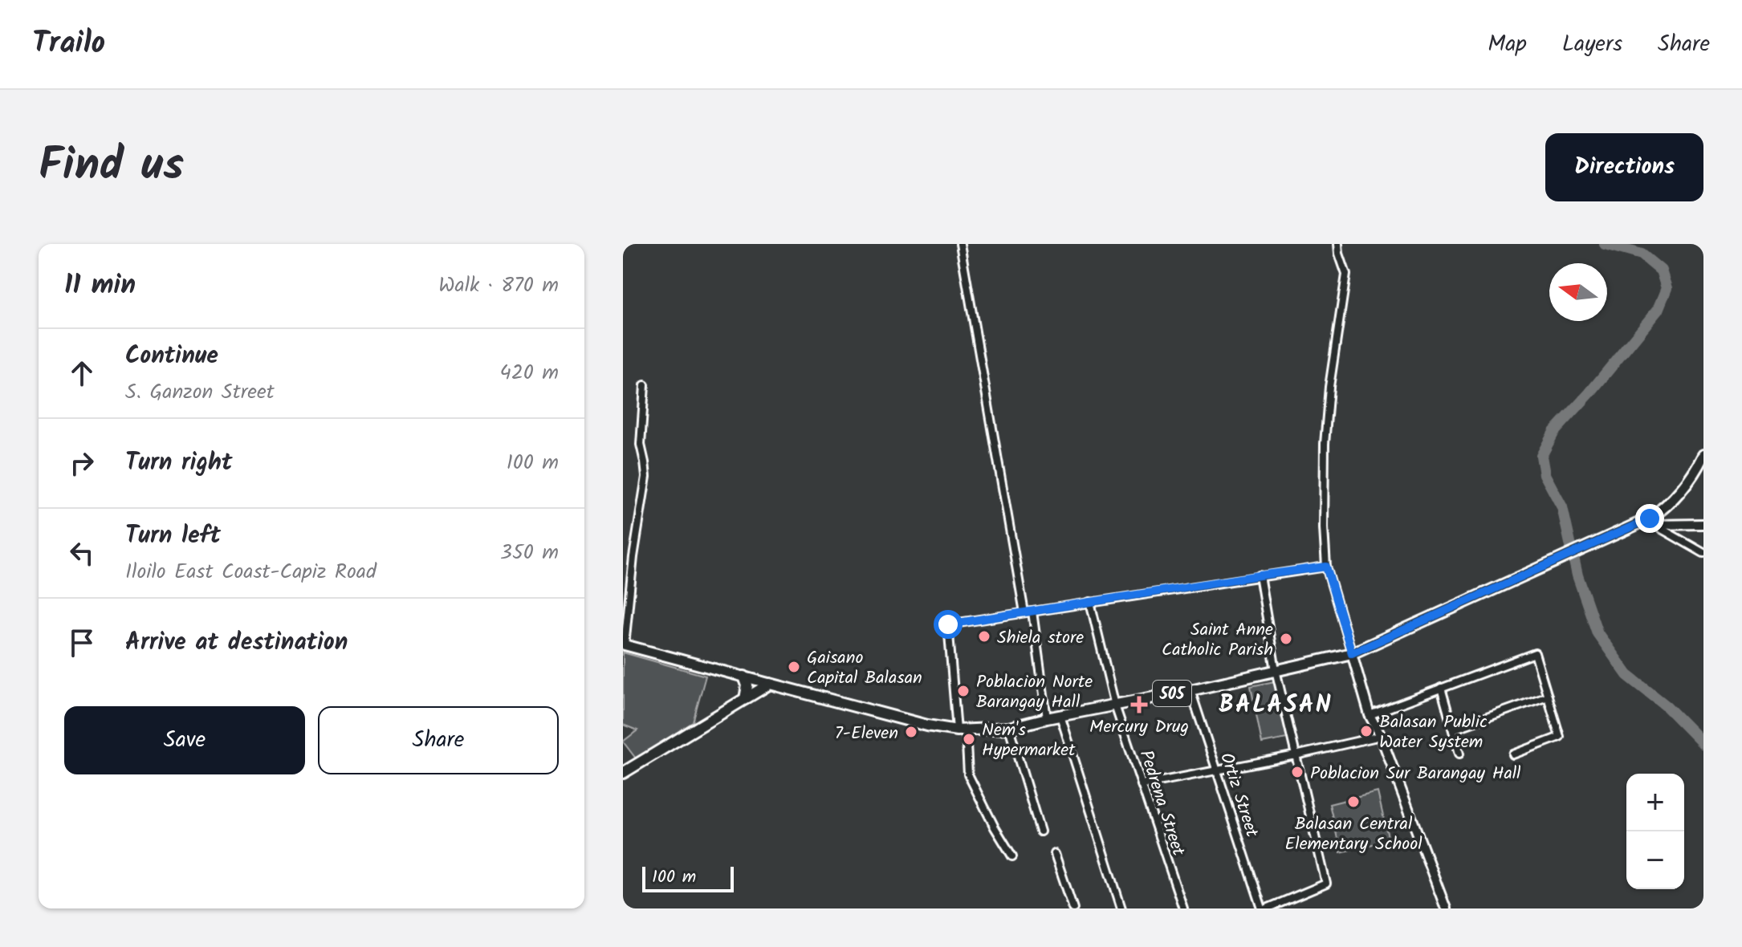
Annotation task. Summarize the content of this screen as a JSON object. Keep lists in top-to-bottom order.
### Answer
{
  "streets": {
    "main road": ["505"],
    "street": ["Ortiz Street", "Pedrena Street"]
  },
  "crossings": [
    ["505", "Ortiz Street"],
    ["505", "Pedrena Street"]
  ],
  "districts": ["BALASAN"],
  "places": {
    "other": [
      "Shiela store",
      "Saint Anne Catholic Parish",
      "Gaisano Capital Balasan",
      "Poblacion Norte Barangay Hall",
      "Balasan Public Water System",
      "7-Eleven",
      "Nem's Hypermarket",
      "Poblacion Sur Barangay Hall",
      "Balasan Central Elementary School"
    ],
    "health": ["Mercury Drug"]
  },
  "scale_bar": "100 m",
  "north": "left",
  "page": {
    "header": "Trailo",
    "nav": ["Map", "Layers", "Share"],
    "title": "Find us",
    "buttons": [
      "Directions",
      ["Save", "Share"]
    ],
    "heading": ["11 min", "Walk · 870 m"],
    "list": [
      ["Continue", "S. Ganzon Street", "420 m"],
      ["Turn right", "100 m"],
      ["Turn left", "Iloilo East Coast-Capiz Road", "350 m"],
      "Arrive at destination"
    ],
    "map_buttons": ["+", "−"],
    "scale": "100 m"
  }
}
